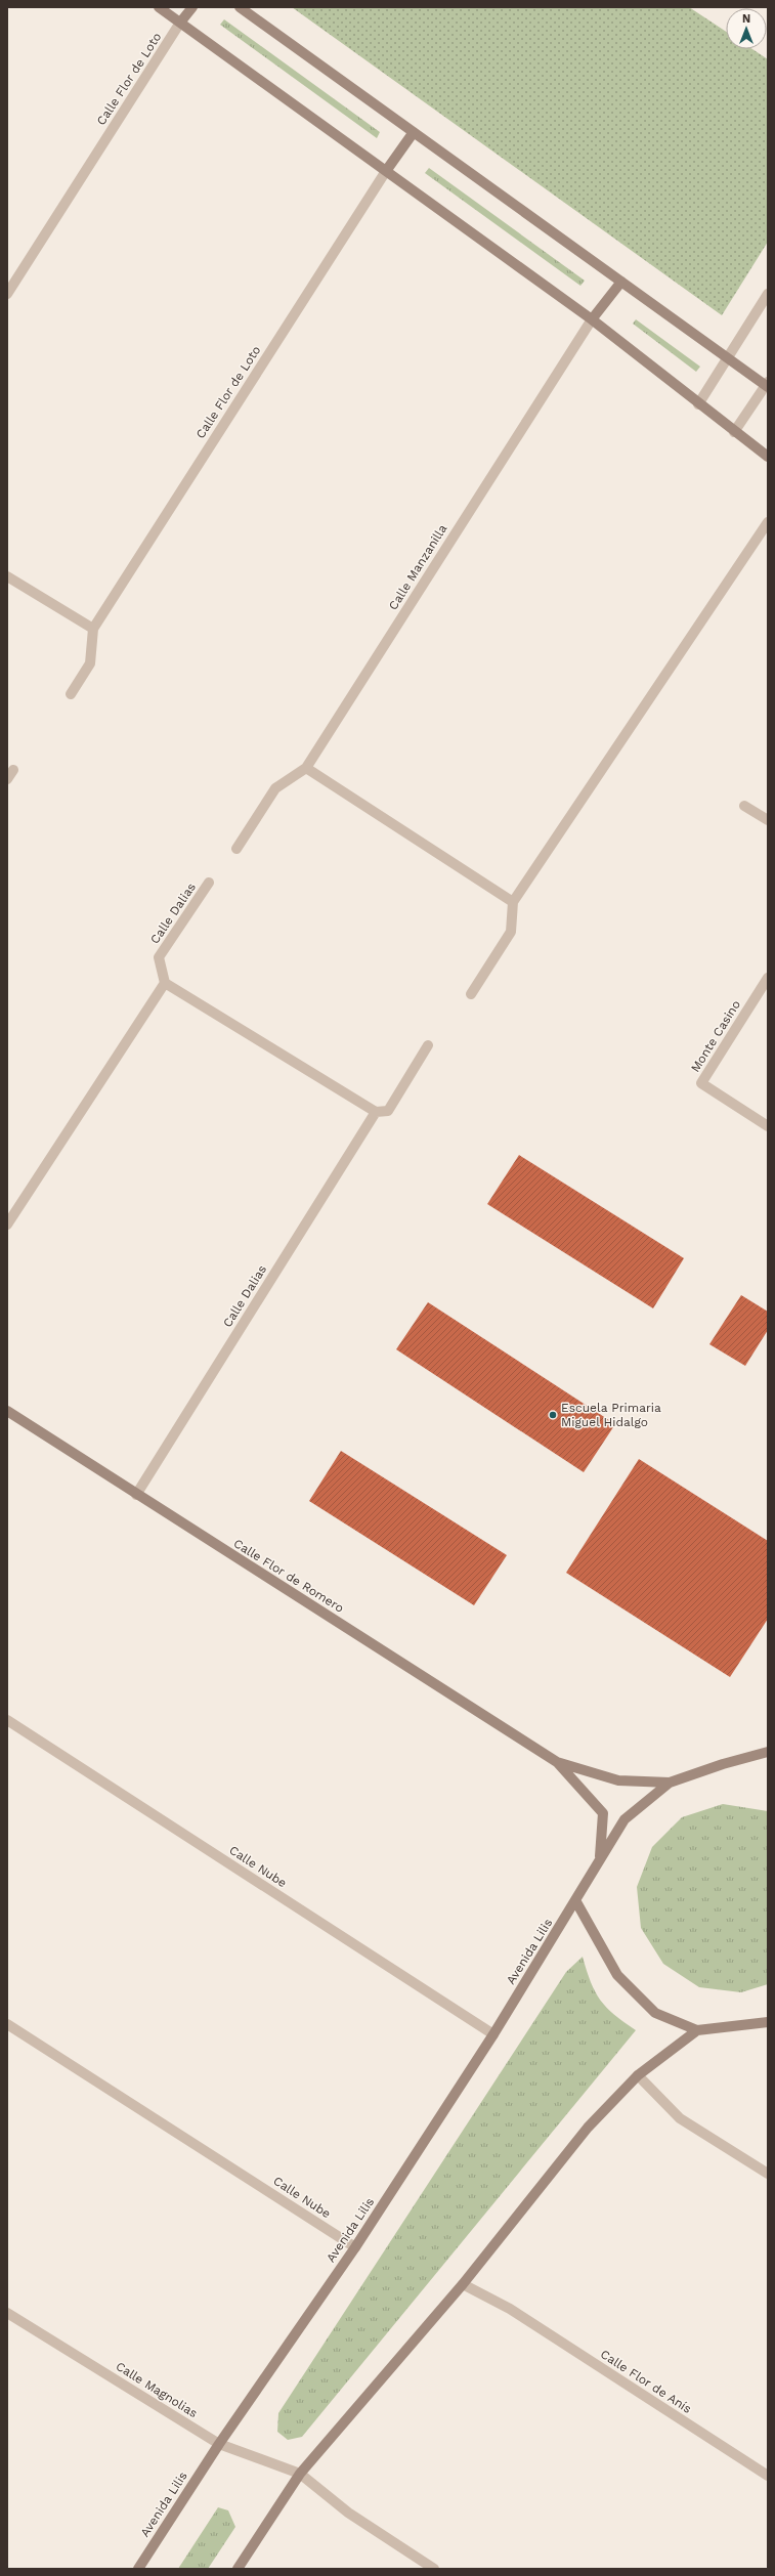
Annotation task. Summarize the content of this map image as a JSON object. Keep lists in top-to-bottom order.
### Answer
{
  "streets": {
    "main road": ["Calle Flor de Romero", "Avenida Lilis"],
    "street": [
      "Calle Flor de Loto",
      "Calle Manzanilla",
      "Calle Dalias",
      "Monte Casino",
      "Calle Nube",
      "Calle Flor de Anís",
      "Calle Magnolias"
    ]
  },
  "crossings": [
    ["Calle Dalias", "Calle Flor de Romero"],
    ["Calle Flor de Romero", "Avenida Lilis"],
    ["Calle Nube", "Avenida Lilis"],
    ["Avenida Lilis", "Calle Magnolias"]
  ],
  "places": ["Escuela Primaria Miguel Hidalgo"],
  "north": "top"
}
